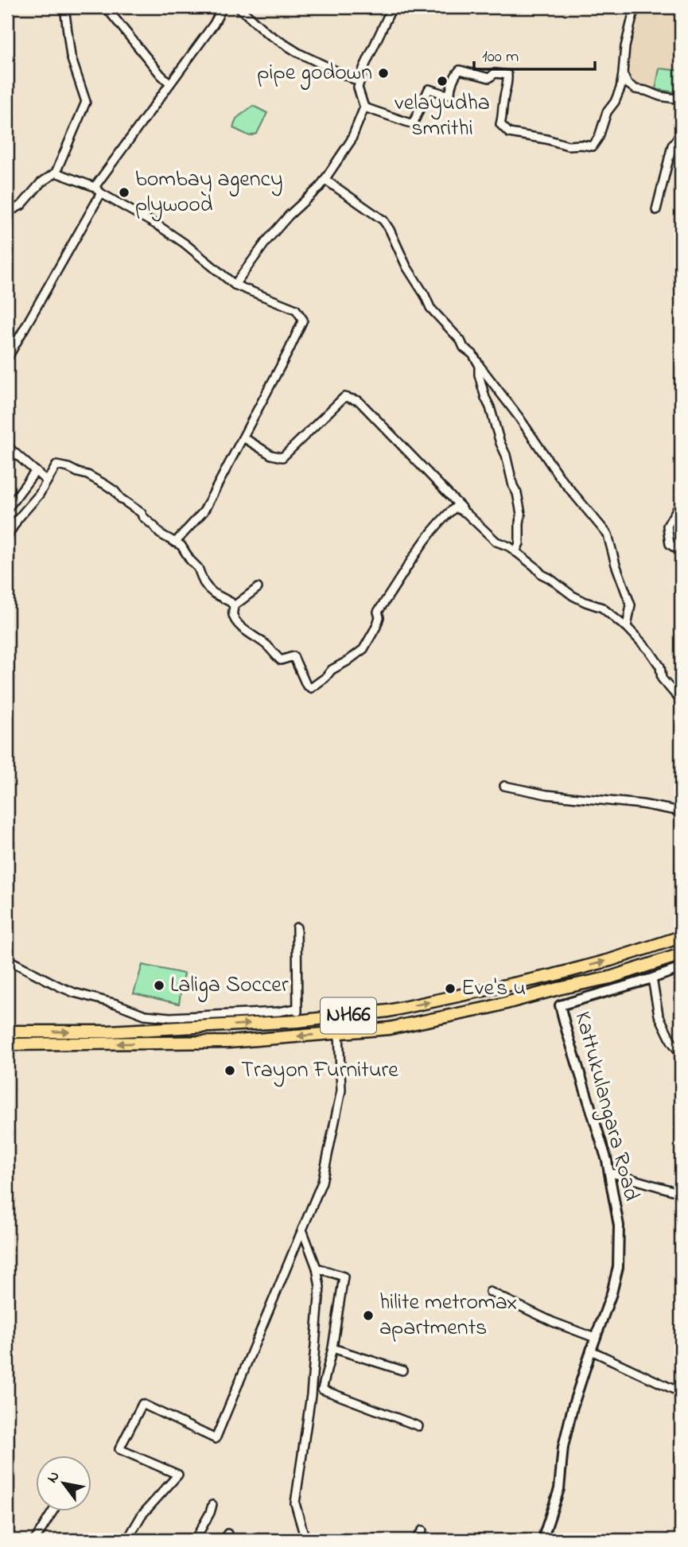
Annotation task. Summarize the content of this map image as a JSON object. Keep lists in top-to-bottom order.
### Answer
{
  "streets": {
    "highway": ["NH66"],
    "street": ["Kattukulangara Road"]
  },
  "places": [
    "pipe godown",
    "velayudha smrithi",
    "bombay agency plywood",
    "Laliga Soccer",
    "Eve's u",
    "Trayon Furniture",
    "hilite metromax apartments"
  ],
  "scale_bar": "100 m",
  "north": "top left"
}
